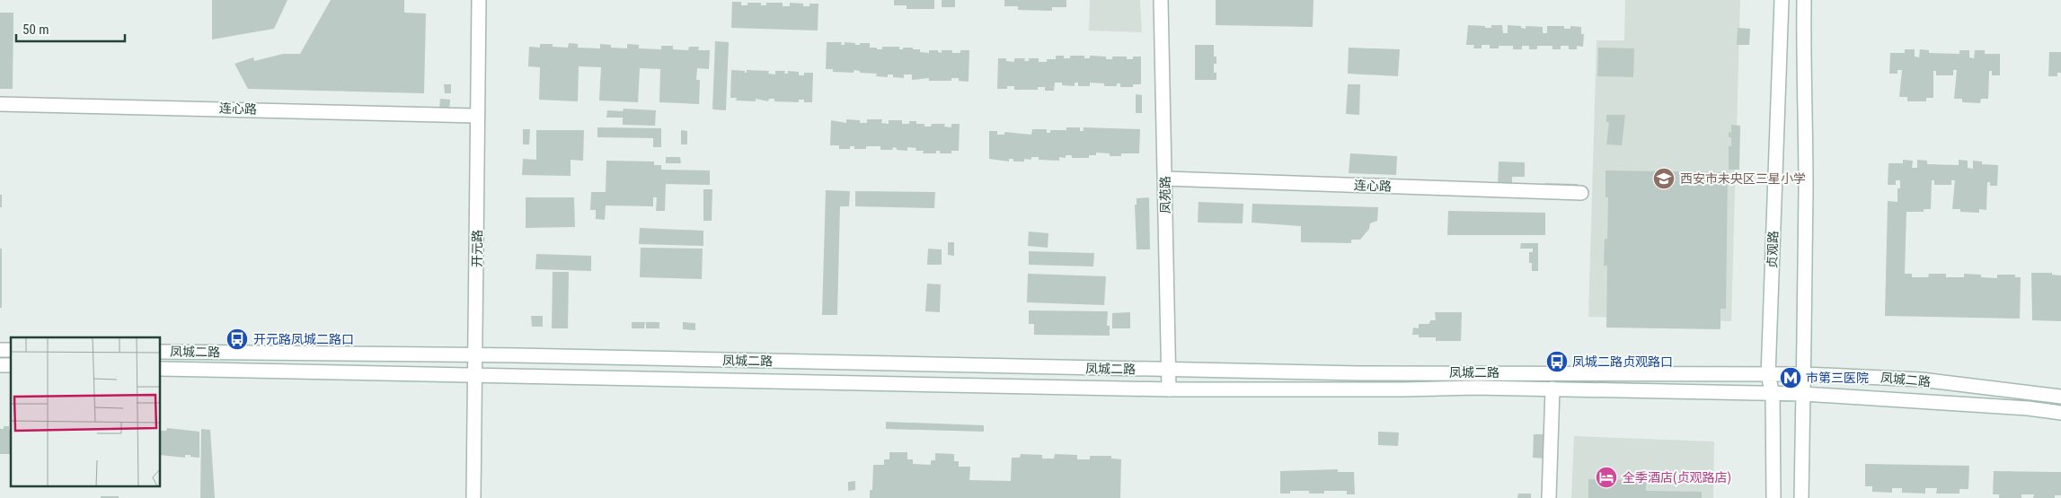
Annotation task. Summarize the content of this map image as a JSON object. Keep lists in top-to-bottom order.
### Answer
{
  "streets": {
    "main road": [
      "连心路",
      "凤苑路",
      "开元路",
      "贞观路",
      "凤城二路"
    ]
  },
  "crossings": [
    ["连心路", "凤苑路"],
    ["连心路", "开元路"],
    ["凤苑路", "凤城二路"],
    ["开元路", "凤城二路"],
    ["贞观路", "凤城二路"]
  ],
  "places": {
    "school or university": ["西安市未央区三星小学"],
    "bus stop": ["开元路凤城二路口", "凤城二路贞观路口"],
    "metro station": ["市第三医院"],
    "hotel": ["全季酒店(贞观路店)"]
  },
  "scale_bar": "50 m"
}
